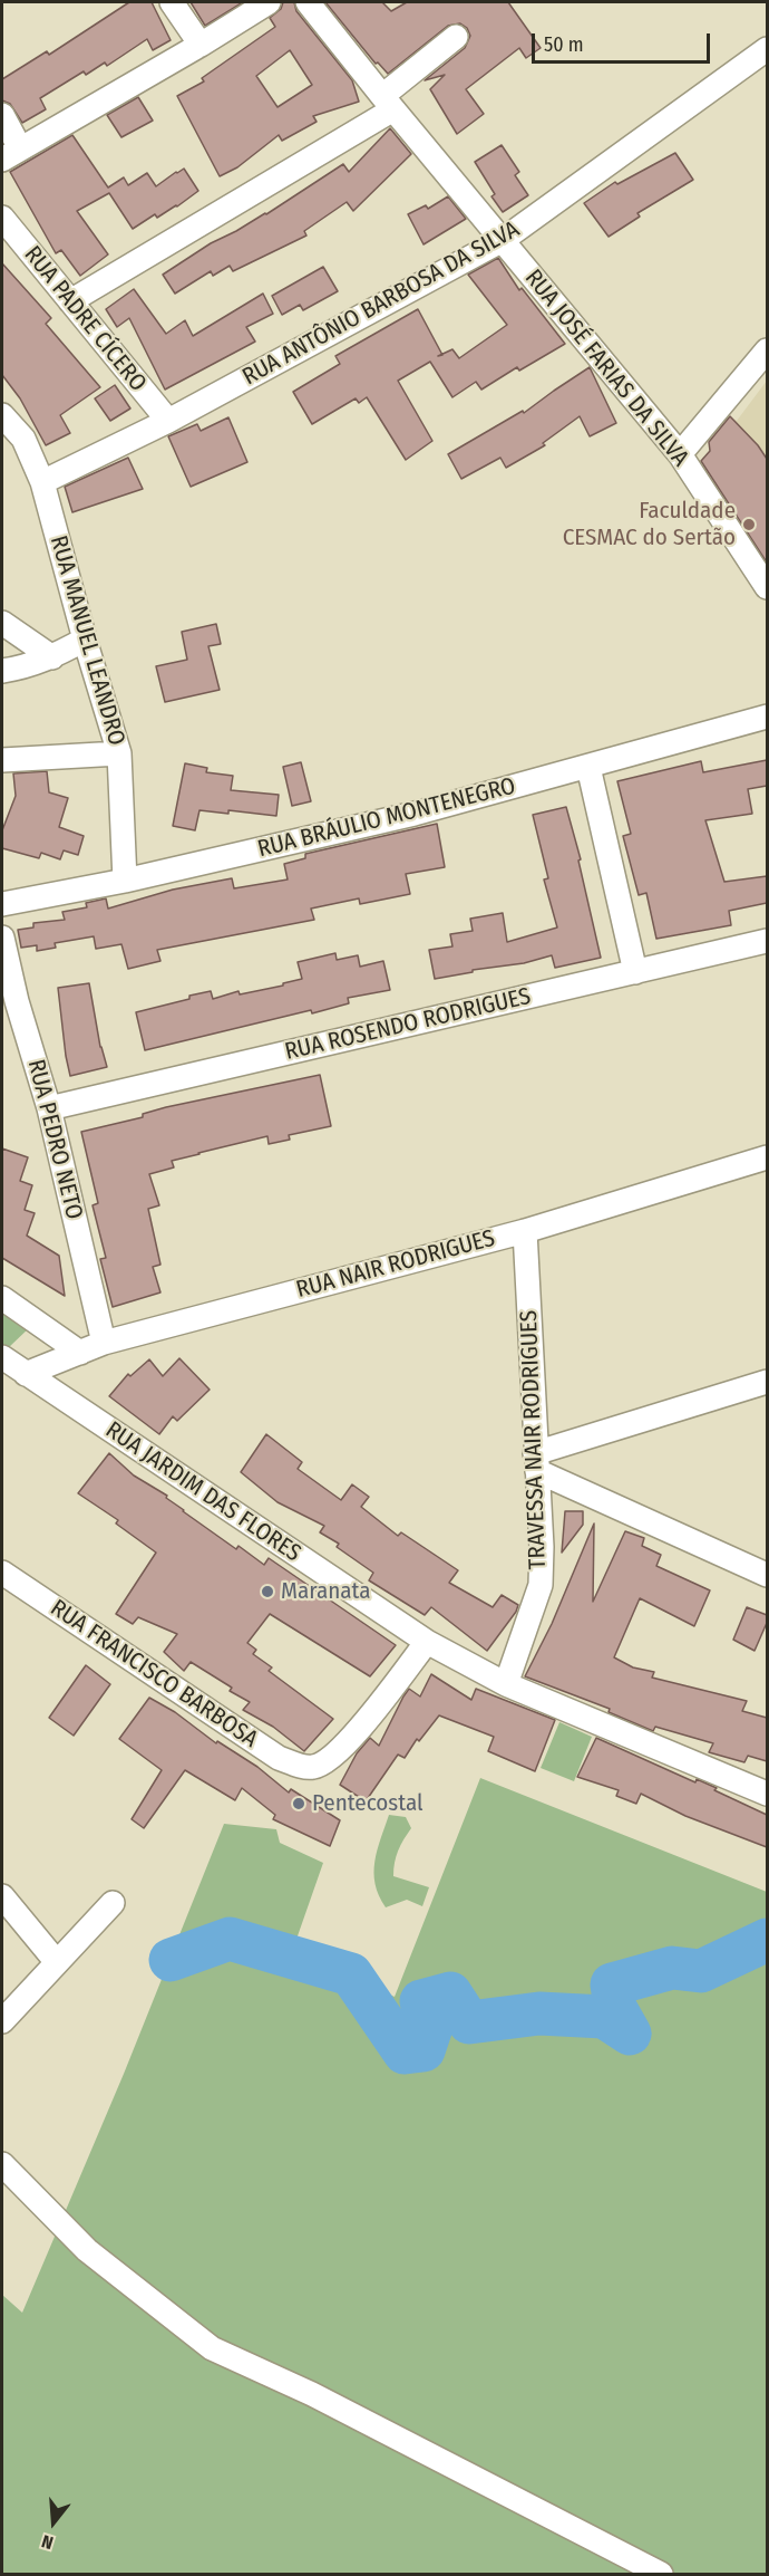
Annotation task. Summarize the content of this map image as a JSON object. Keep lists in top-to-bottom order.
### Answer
{
  "streets": {
    "street": [
      "RUA ANTÔNIO BARBOSA DA SILVA",
      "RUA PADRE CÍCERO",
      "RUA JOSÉ FARIAS DA SILVA",
      "RUA MANUEL LEANDRO",
      "RUA BRÁULIO MONTENEGRO",
      "RUA ROSENDO RODRIGUES",
      "RUA PEDRO NETO",
      "RUA NAIR RODRIGUES",
      "TRAVESSA NAIR RODRIGUES",
      "RUA JARDIM DAS FLORES",
      "RUA FRANCISCO BARBOSA"
    ]
  },
  "crossings": [
    ["RUA ANTÔNIO BARBOSA DA SILVA", "RUA PADRE CÍCERO"],
    ["RUA ANTÔNIO BARBOSA DA SILVA", "RUA JOSÉ FARIAS DA SILVA"],
    ["RUA ANTÔNIO BARBOSA DA SILVA", "RUA MANUEL LEANDRO"],
    ["RUA MANUEL LEANDRO", "RUA BRÁULIO MONTENEGRO"],
    ["RUA ROSENDO RODRIGUES", "RUA PEDRO NETO"],
    ["RUA PEDRO NETO", "RUA NAIR RODRIGUES"],
    ["RUA NAIR RODRIGUES", "TRAVESSA NAIR RODRIGUES"],
    ["RUA NAIR RODRIGUES", "RUA JARDIM DAS FLORES"],
    ["TRAVESSA NAIR RODRIGUES", "RUA JARDIM DAS FLORES"],
    ["RUA JARDIM DAS FLORES", "RUA FRANCISCO BARBOSA"]
  ],
  "places": ["Faculdade CESMAC do Sertão", "Maranata", "Pentecostal"],
  "scale_bar": "50 m",
  "north": "bottom"
}
